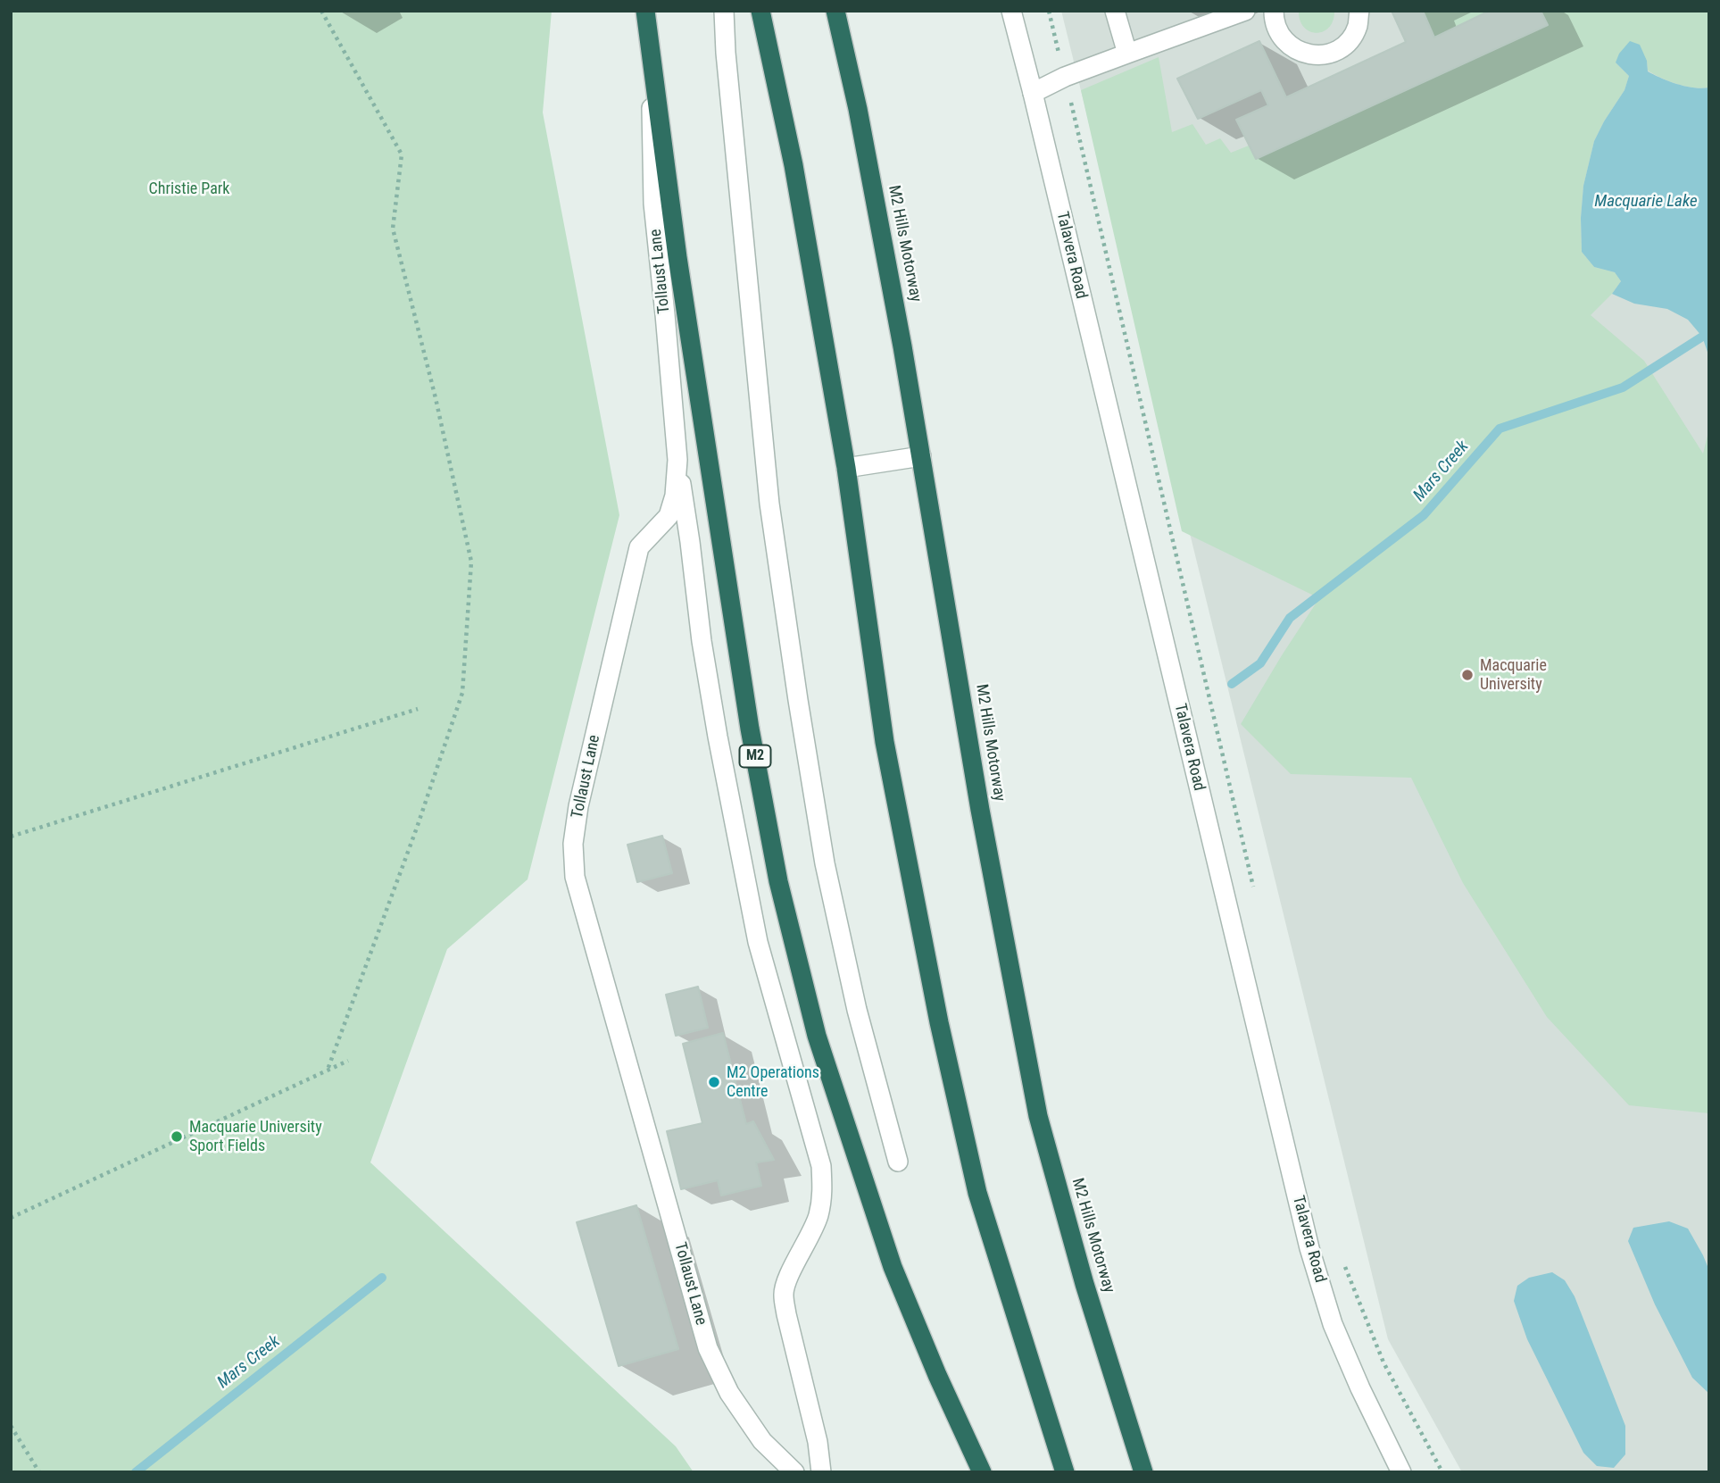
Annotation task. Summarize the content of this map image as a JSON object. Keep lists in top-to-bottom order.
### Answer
{
  "streets": {
    "highway": ["M2 Hills Motorway", "M2"],
    "street": ["Talavera Road", "Tollaust Lane"]
  },
  "crossings": [
    ["Tollaust Lane", "M2"]
  ],
  "water": ["Macquarie Lake", "Mars Creek"],
  "parks": ["Christie Park"],
  "places": ["Macquarie University", "M2 Operations Centre", "Macquarie University Sport Fields"]
}
